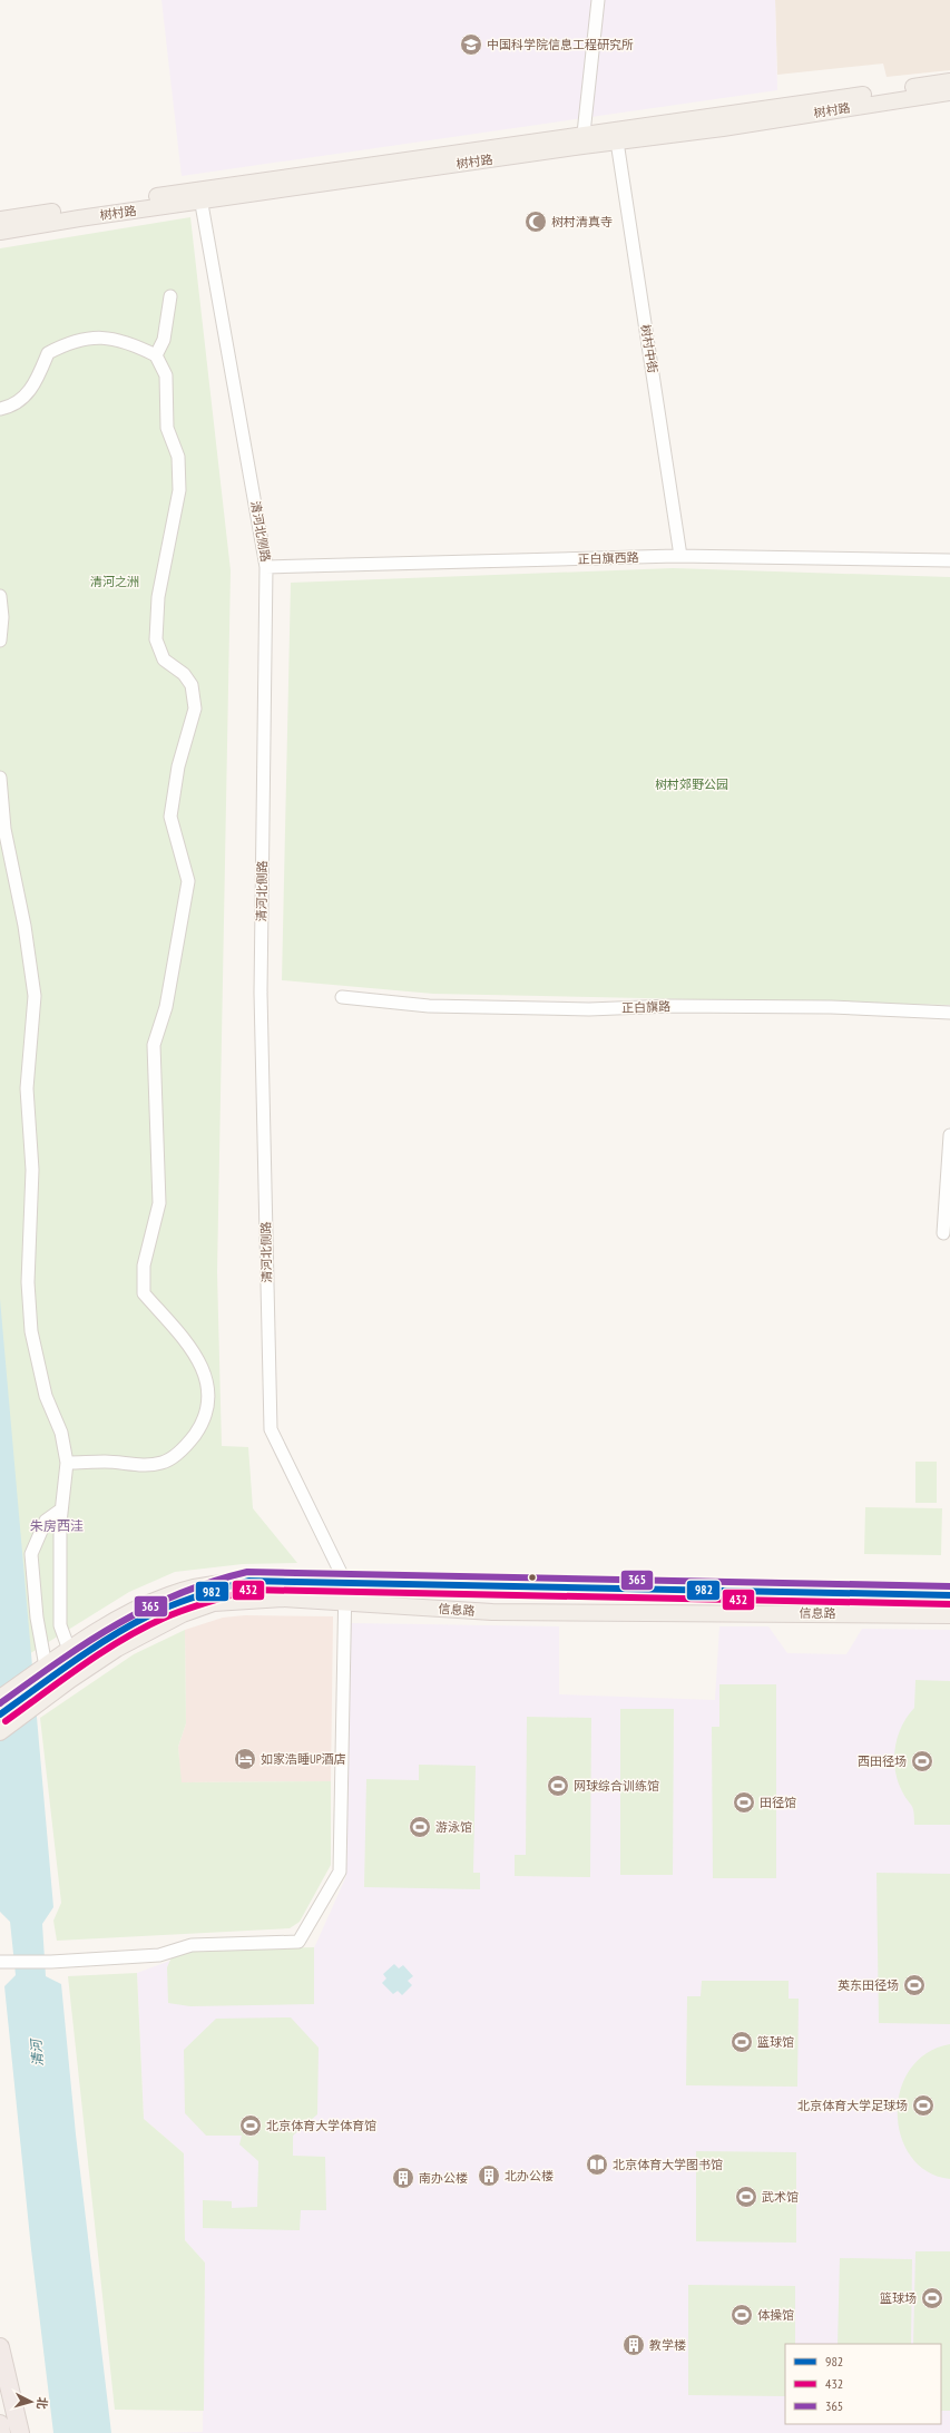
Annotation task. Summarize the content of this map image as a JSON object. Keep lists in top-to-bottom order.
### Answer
{
  "streets": {
    "main road": ["树村路", "信息路"],
    "street": [
      "树村中街",
      "清河北侧路",
      "正白旗西路",
      "正白旗路"
    ]
  },
  "crossings": [
    ["树村路", "树村中街"],
    ["树村路", "清河北侧路"],
    ["树村中街", "正白旗西路"],
    ["清河北侧路", "正白旗西路"],
    ["清河北侧路", "信息路"]
  ],
  "districts": ["朱房西洼"],
  "water": ["清河"],
  "parks": ["清河之洲", "树村郊野公园"],
  "places": {
    "school or university": ["中国科学院信息工程研究所"],
    "mosque": ["树村清真寺"],
    "hotel": ["如家浩睡UP酒店"],
    "sports": [
      "西田径场",
      "网球综合训练馆",
      "田径馆",
      "游泳馆",
      "英东田径场",
      "篮球馆",
      "北京体育大学足球场",
      "北京体育大学体育馆",
      "武术馆",
      "篮球场",
      "体操馆"
    ],
    "library": ["北京体育大学图书馆"],
    "building": ["北办公楼", "南办公楼", "教学楼"]
  },
  "lines": ["transit line 365", "transit line 982", "transit line 432"],
  "legend": ["982", "432", "365"],
  "north": "right"
}
